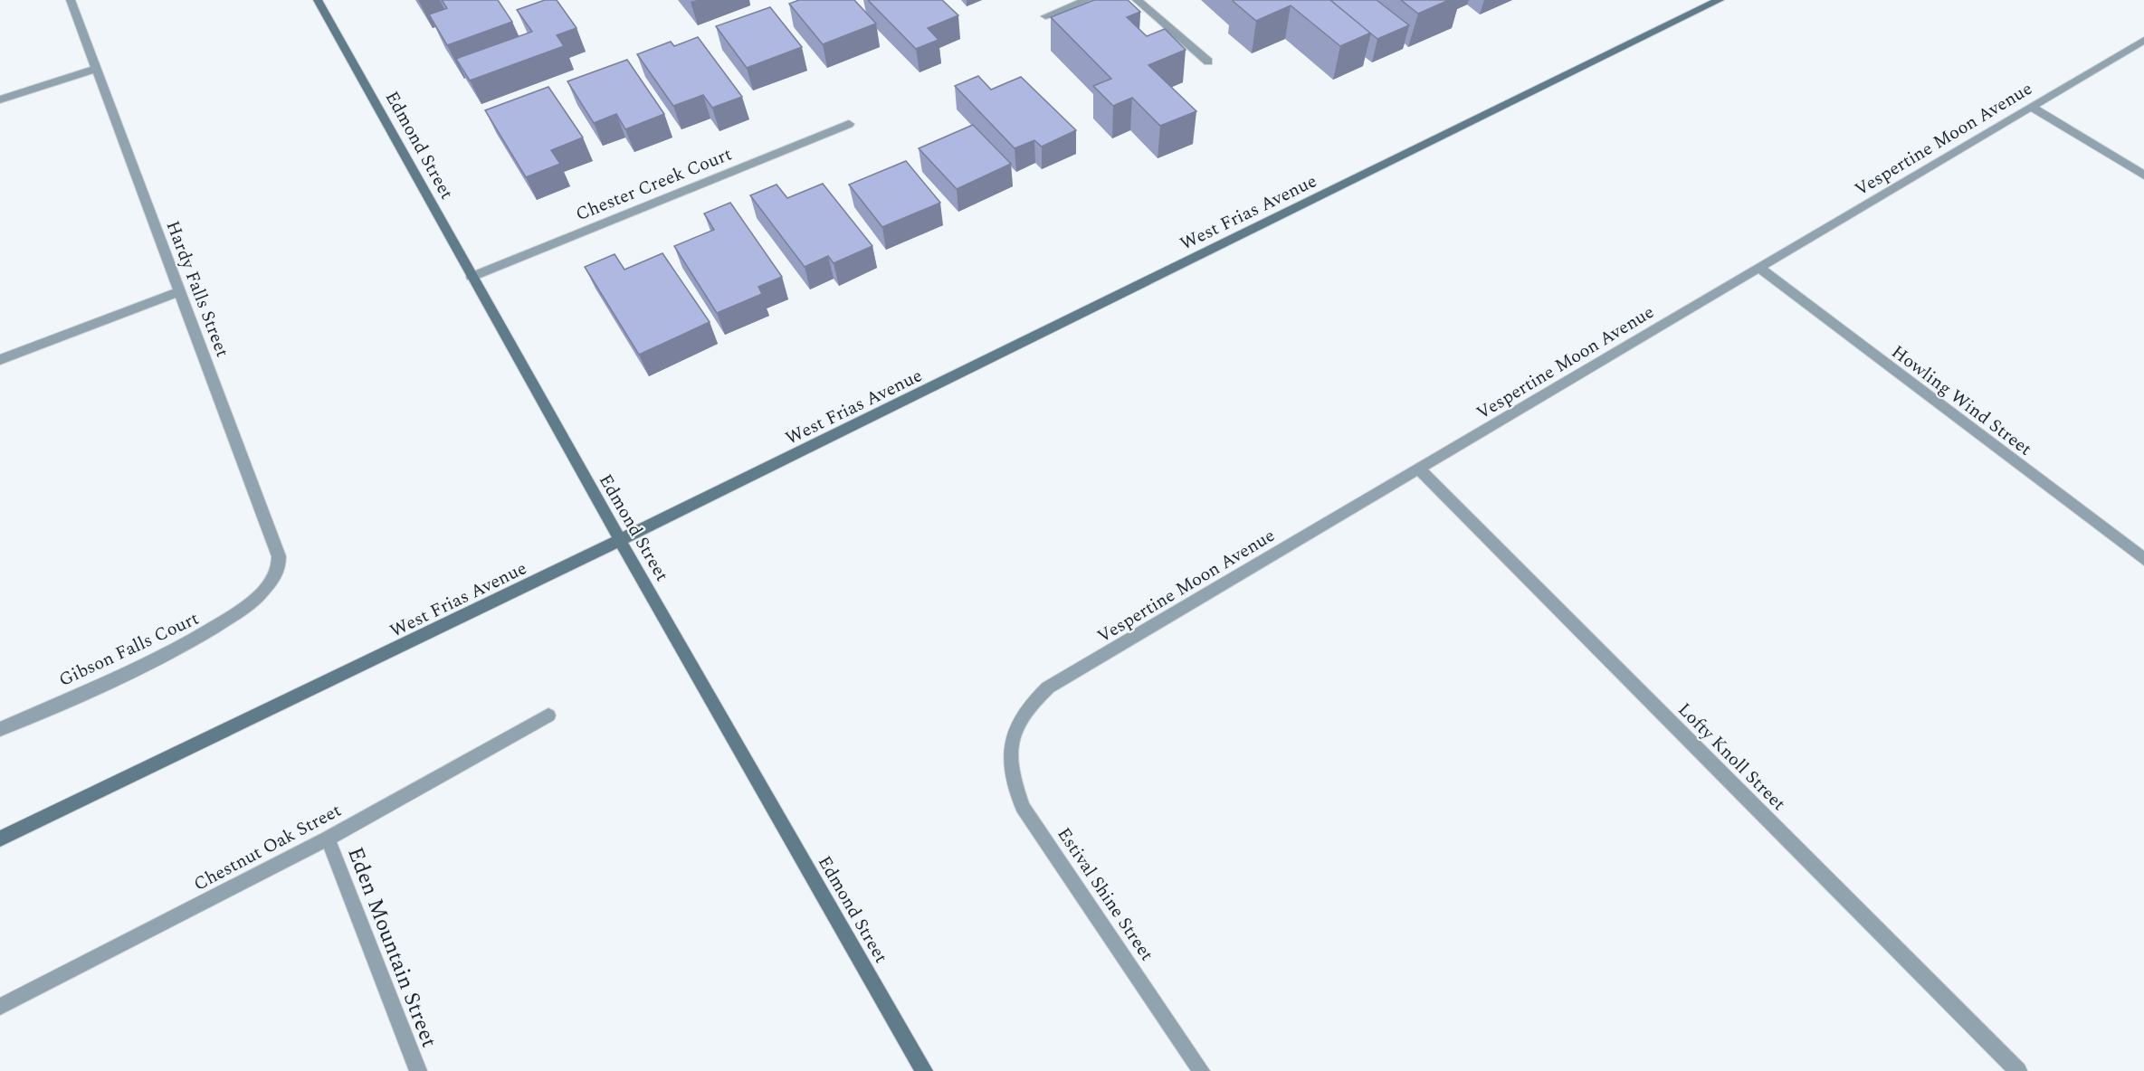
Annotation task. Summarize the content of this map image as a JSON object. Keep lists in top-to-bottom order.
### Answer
{
  "streets": {
    "street": [
      "Vespertine Moon Avenue",
      "Edmond Street",
      "Chester Creek Court",
      "West Frias Avenue",
      "Hardy Falls Street",
      "Howling Wind Street",
      "Gibson Falls Court",
      "Lofty Knoll Street",
      "Chestnut Oak Street",
      "Estival Shine Street",
      "Eden Mountain Street"
    ]
  },
  "crossings": [
    ["Vespertine Moon Avenue", "Howling Wind Street"],
    ["Vespertine Moon Avenue", "Lofty Knoll Street"],
    ["Vespertine Moon Avenue", "Estival Shine Street"],
    ["Edmond Street", "Chester Creek Court"],
    ["Edmond Street", "West Frias Avenue"],
    ["Hardy Falls Street", "Gibson Falls Court"],
    ["Chestnut Oak Street", "Eden Mountain Street"]
  ]
}
